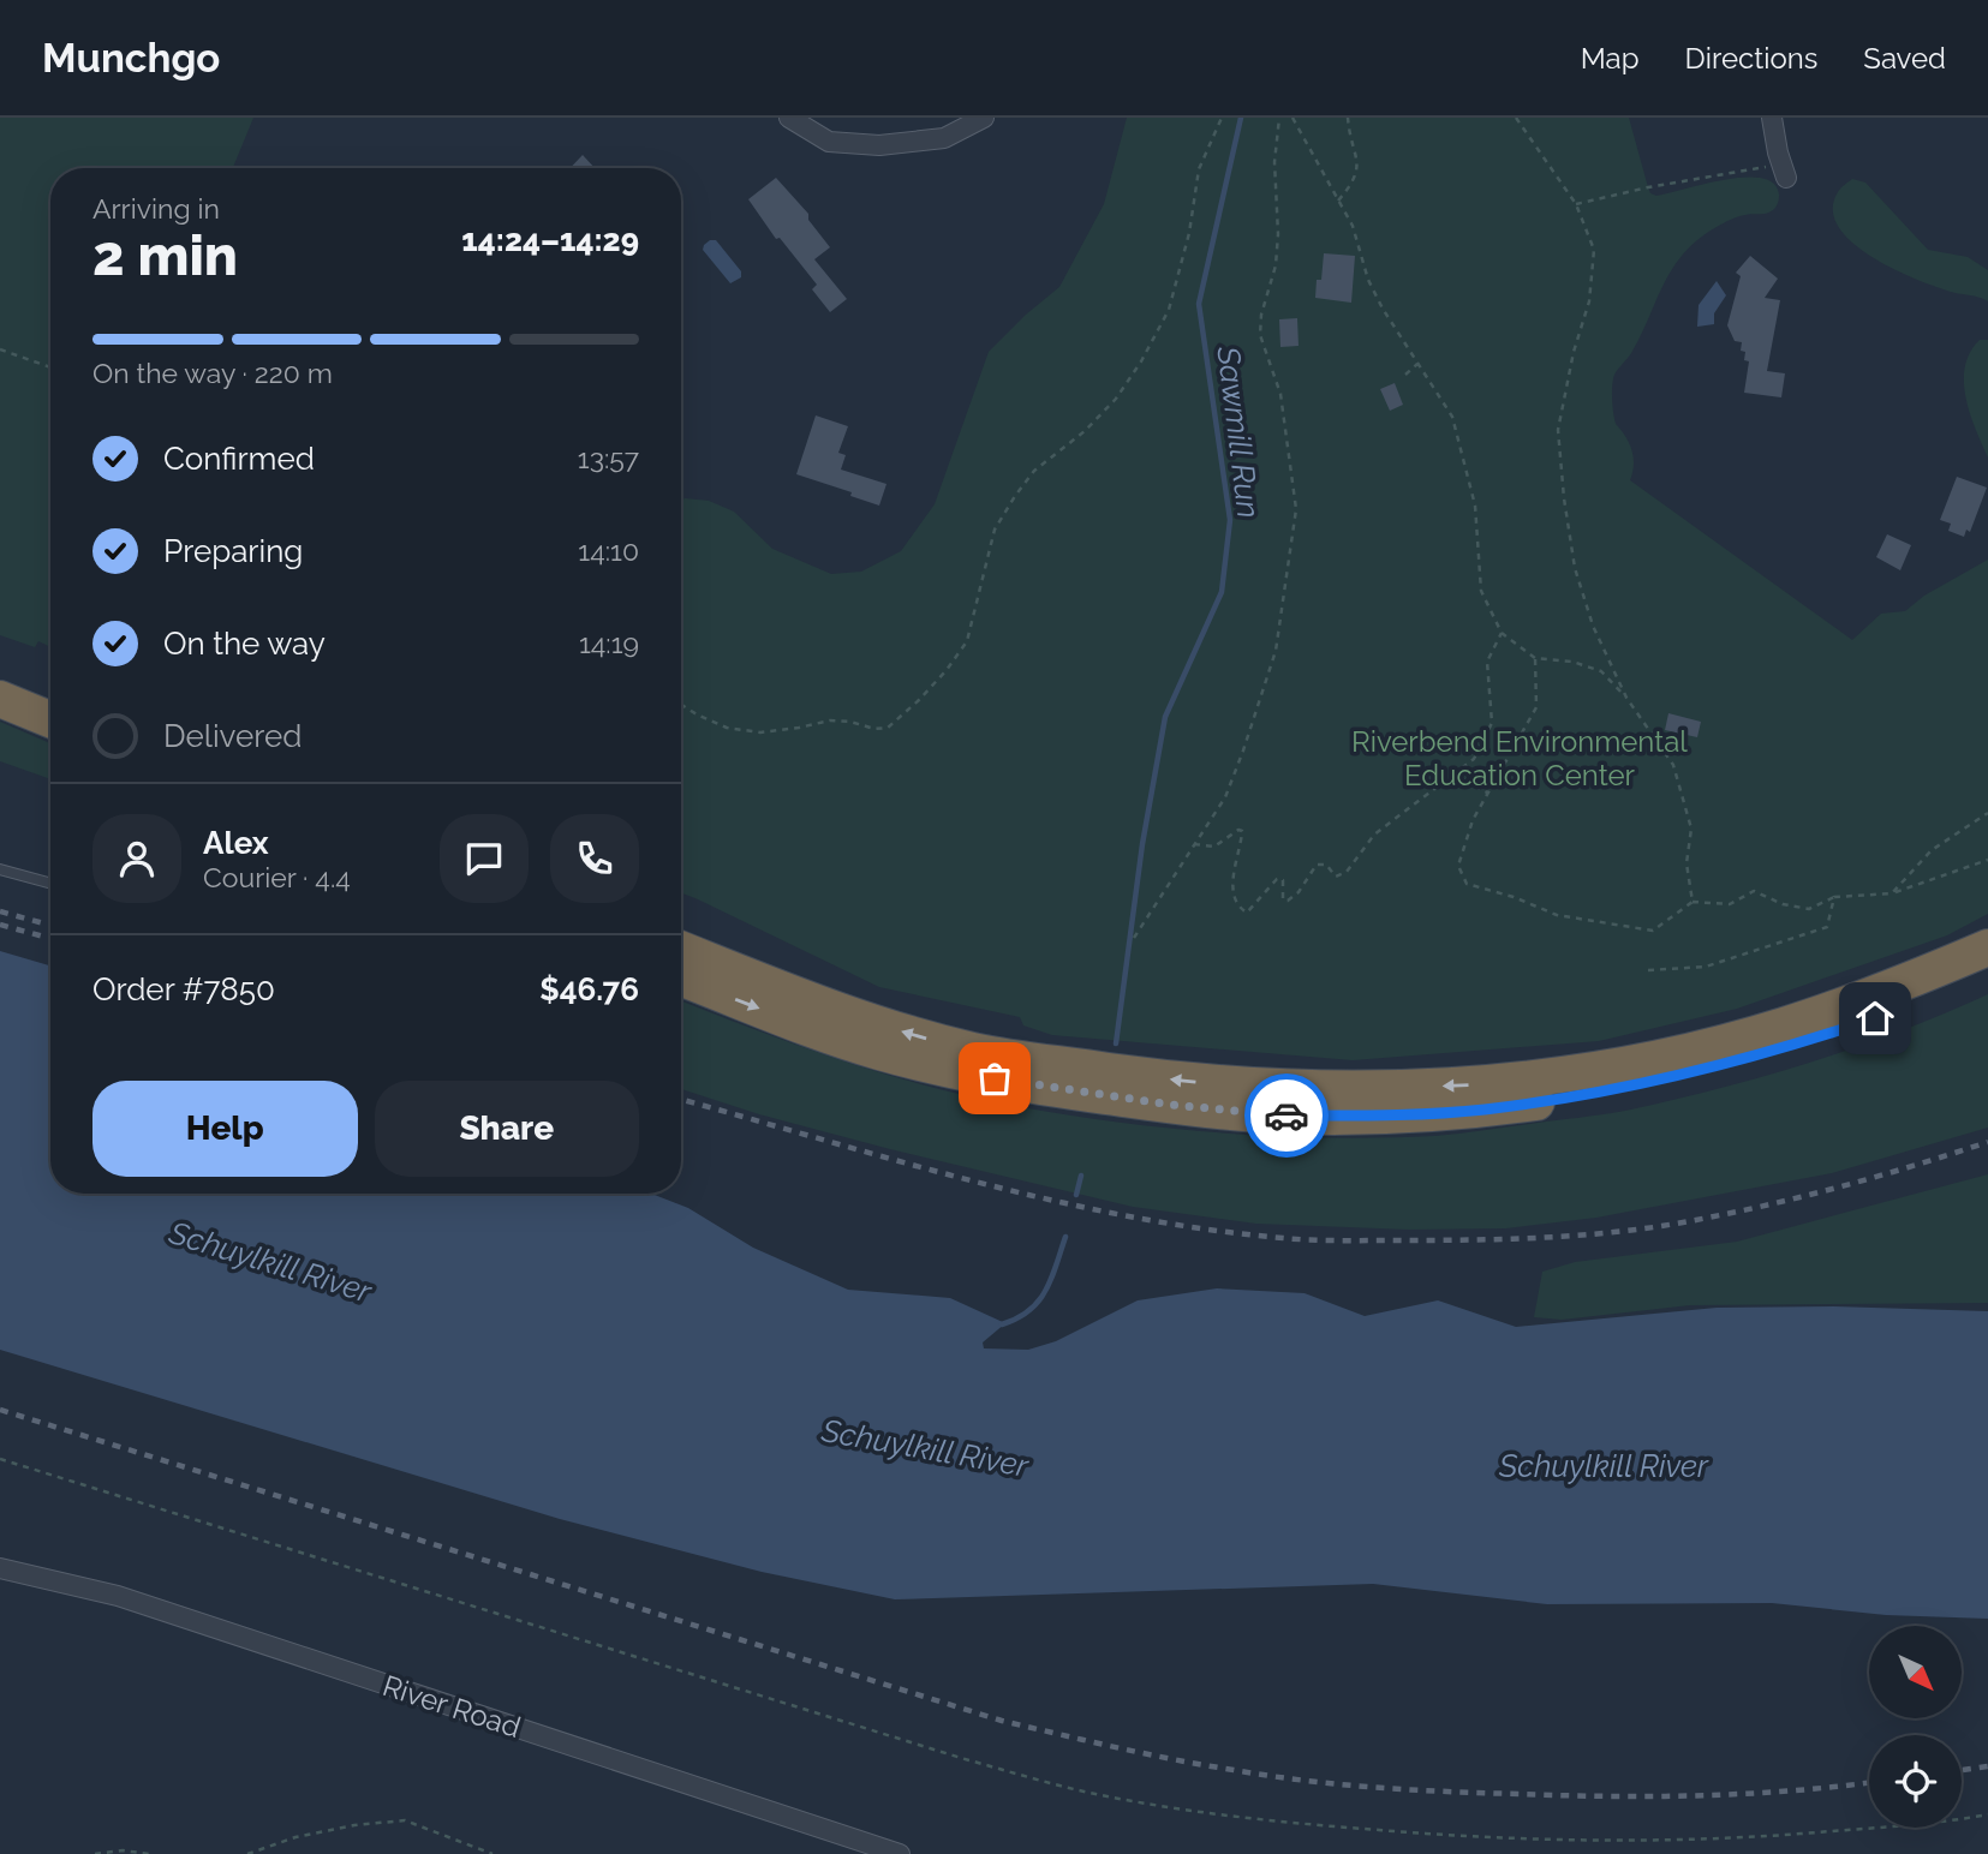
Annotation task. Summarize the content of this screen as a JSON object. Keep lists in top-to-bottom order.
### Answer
{
  "streets": {
    "street": ["River Road"]
  },
  "water": ["Sawmill Run", "Schuylkill River"],
  "parks": ["Riverbend Environmental Education Center"],
  "north": "bottom right",
  "page": {
    "header": "Munchgo",
    "nav": ["Map", "Directions", "Saved"],
    "heading": ["2 min", "Arriving in", "14:24–14:29"],
    "panel": [
      "Alex",
      "Courier · 4.4",
      "Order #7850",
      "$46.76"
    ],
    "bar": "On the way · 220 m",
    "list": [
      ["Confirmed", "13:57"],
      ["Preparing", "14:10"],
      ["On the way", "14:19"],
      "Delivered"
    ],
    "buttons": ["Help", "Share"]
  }
}
